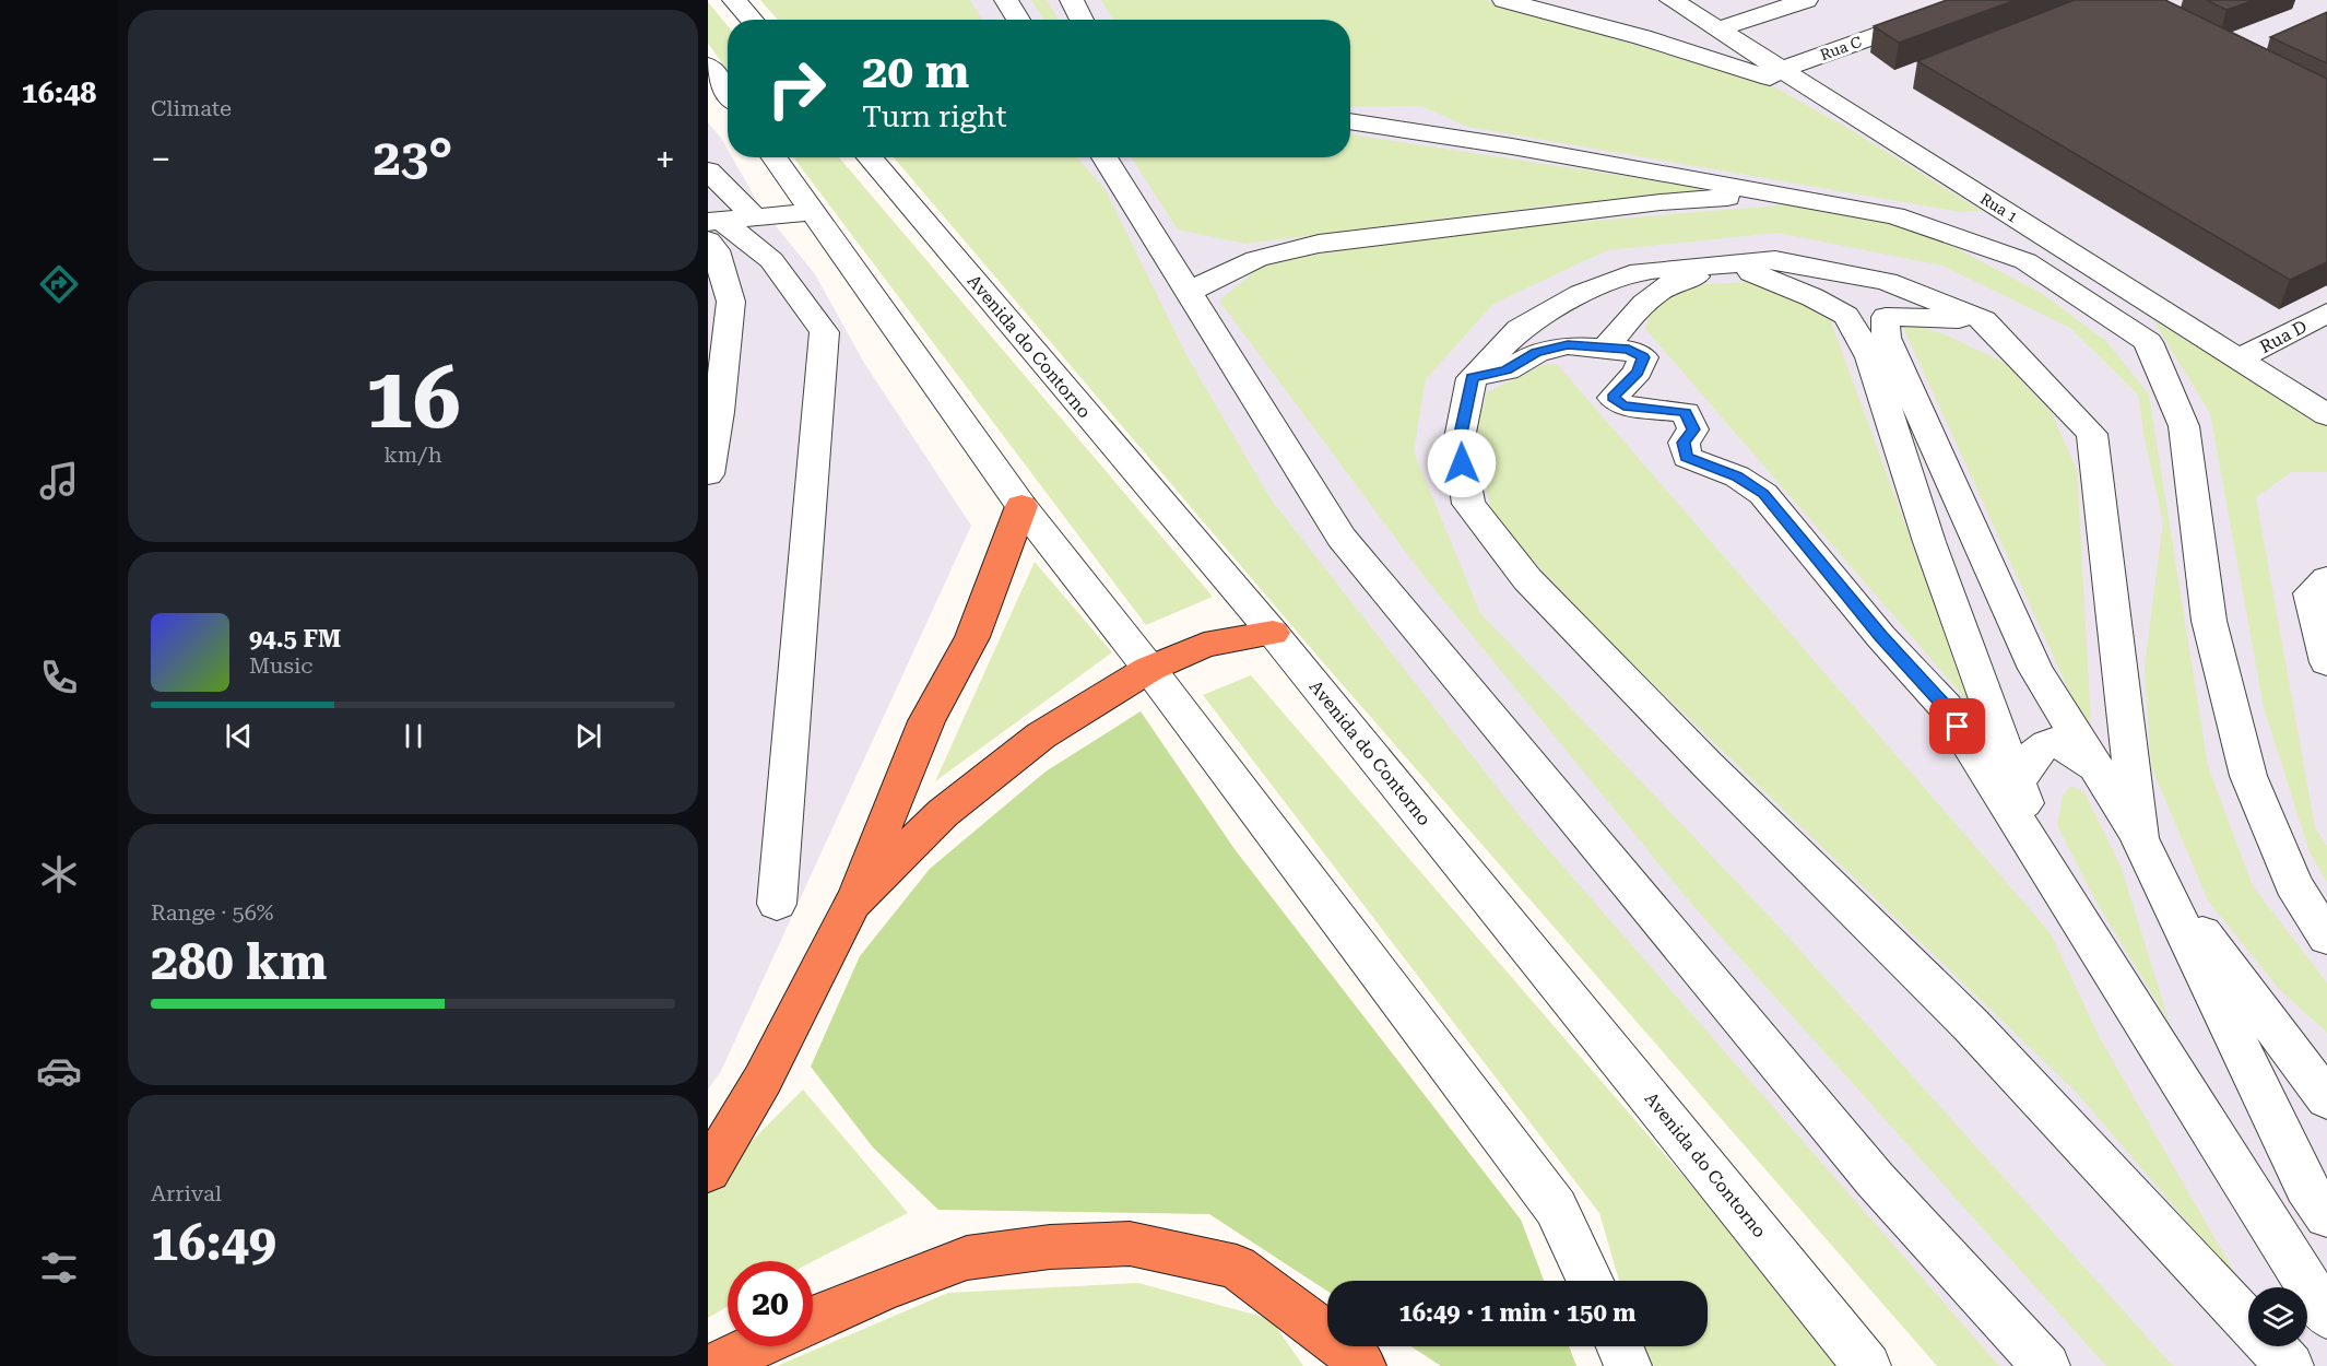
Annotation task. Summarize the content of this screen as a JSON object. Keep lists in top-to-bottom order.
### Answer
{
  "streets": {
    "street": [
      "Rua C",
      "Rua 1",
      "Rua D",
      "Avenida do Contorno"
    ]
  },
  "crossings": [
    ["Rua C", "Rua 1"],
    ["Rua 1", "Rua D"]
  ],
  "page": {
    "tabs": "16:48",
    "tile": [
      "Climate",
      ["16", "km/h"],
      ["Range · 56%", "280 km"],
      ["Arrival", "16:49"]
    ],
    "turn": ["20 m", "Turn right"],
    "heat": ["−", "23°", "+"],
    "song": ["94.5 FM", "Music"],
    "limit": "20",
    "trip": "16:49 · 1 min · 150 m"
  }
}
